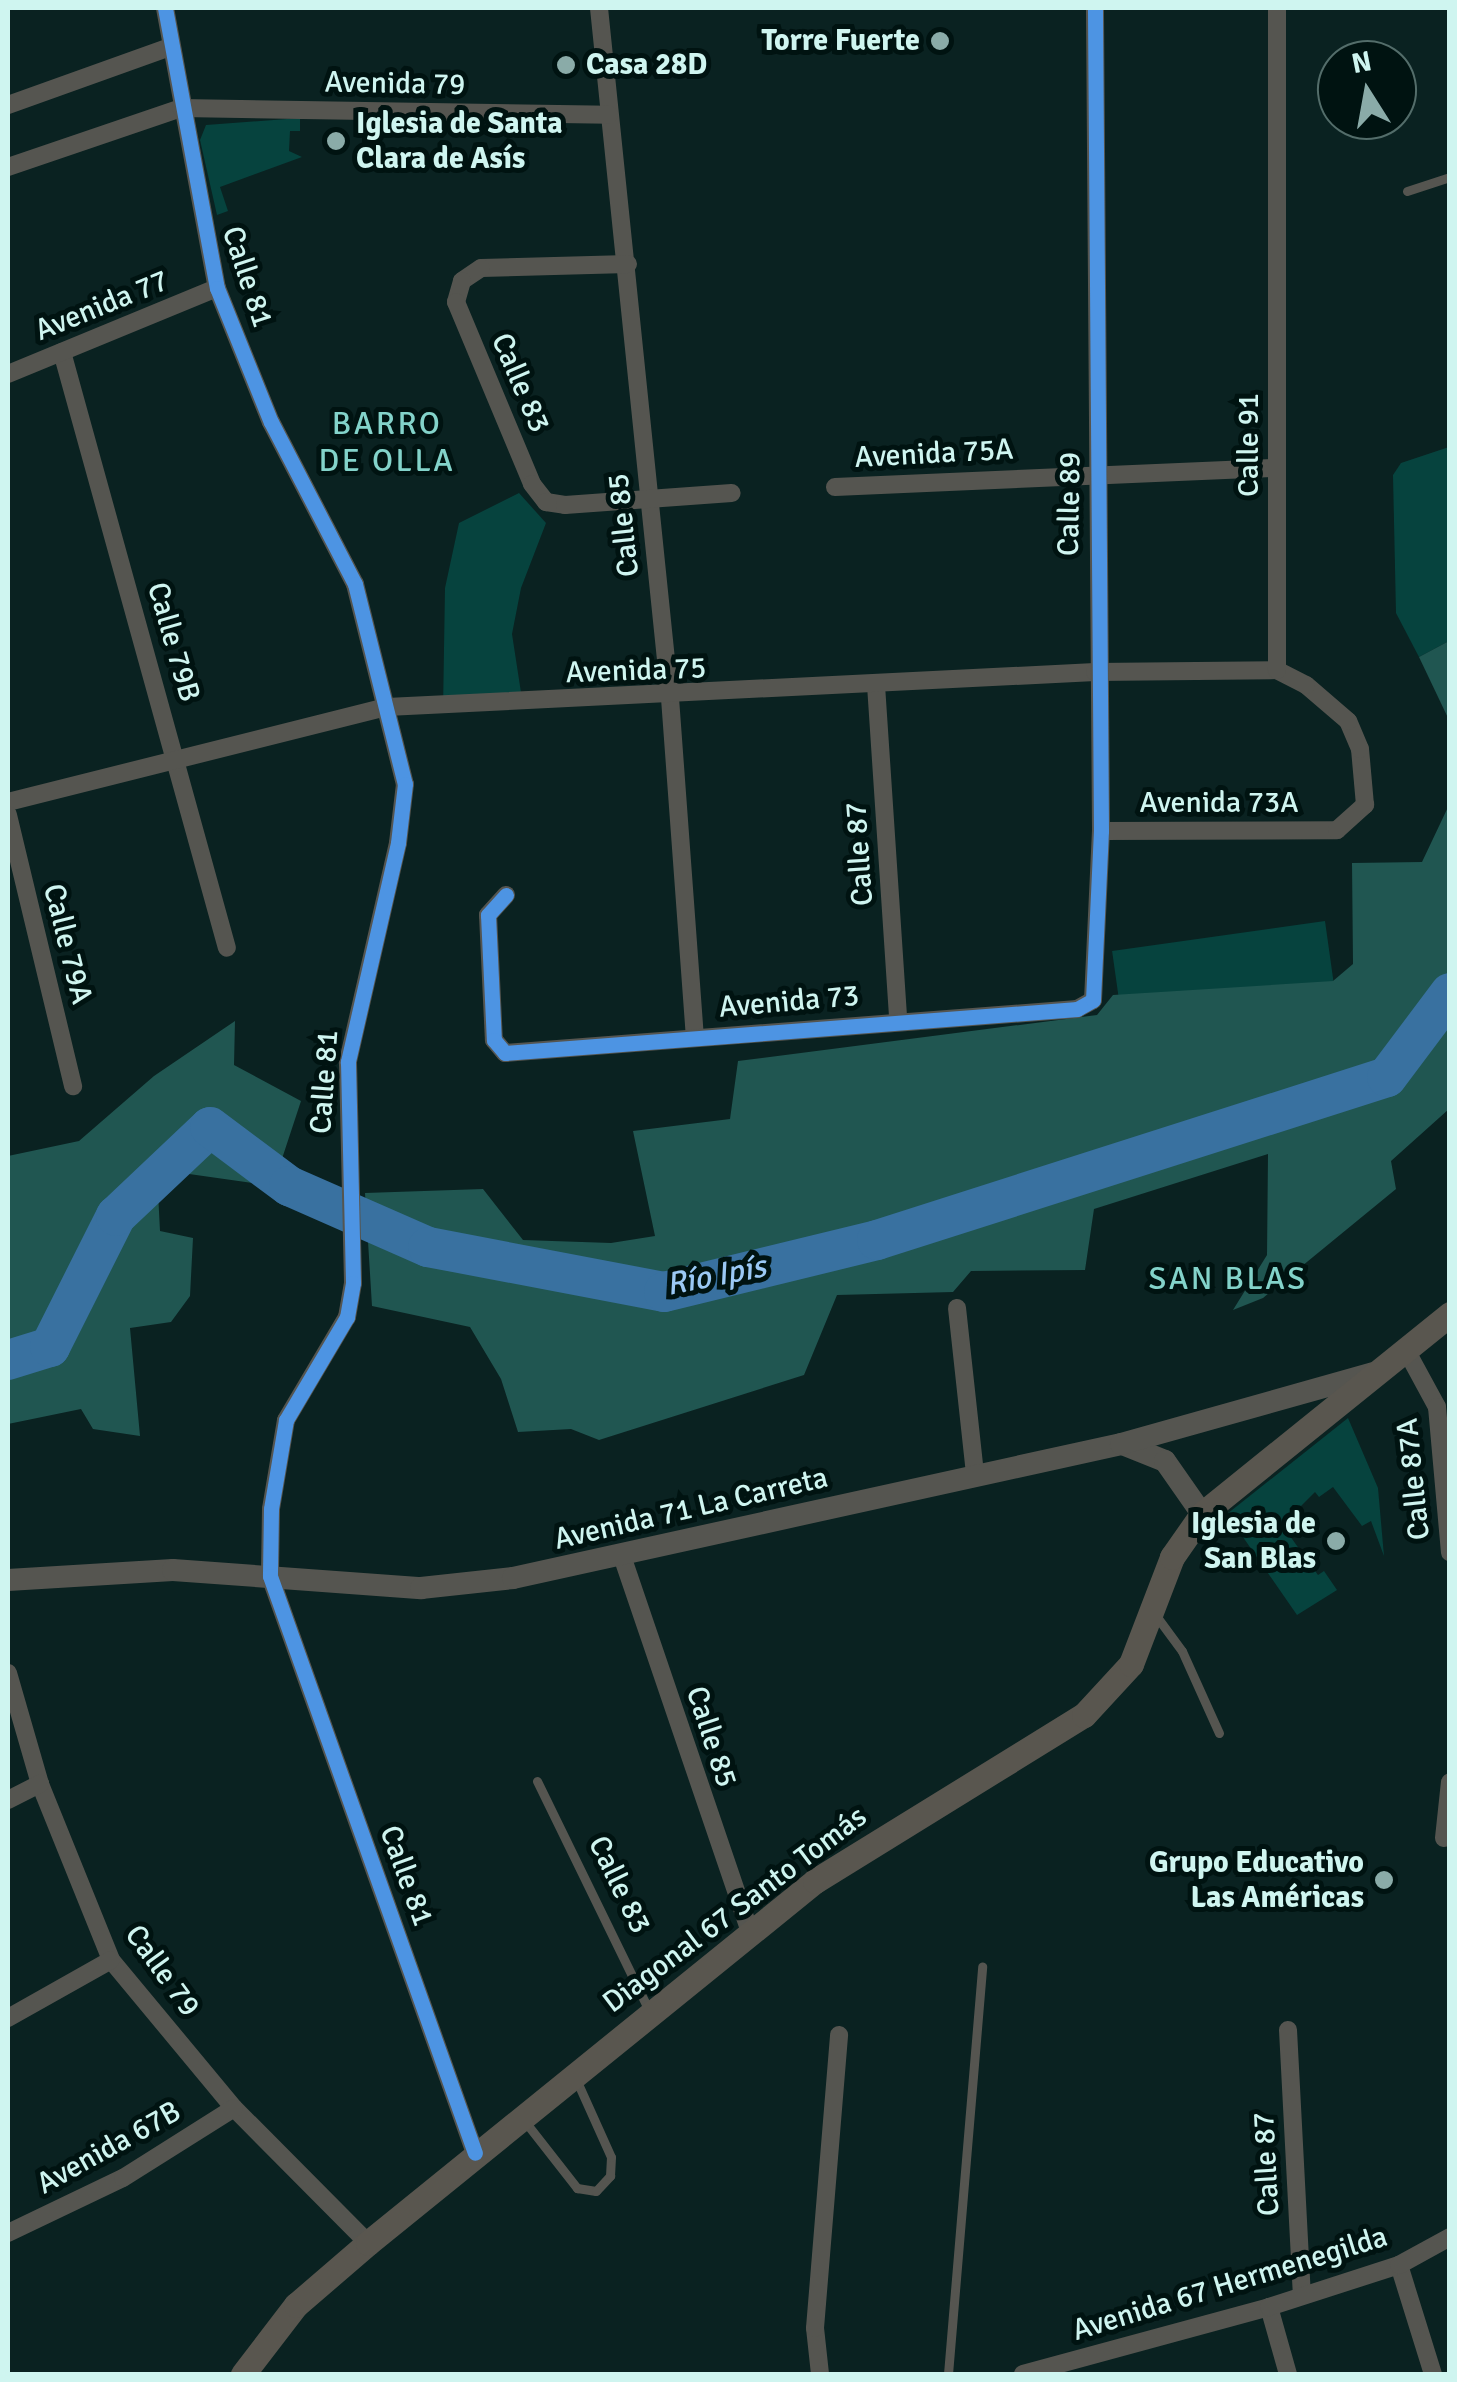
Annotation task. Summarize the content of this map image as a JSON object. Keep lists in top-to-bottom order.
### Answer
{
  "streets": {
    "main road": ["Diagonal 67 Santo Tomás"],
    "street": [
      "Avenida 79",
      "Calle 81",
      "Avenida 77",
      "Calle 83",
      "Calle 91",
      "Avenida 75A",
      "Calle 89",
      "Calle 85",
      "Calle 79B",
      "Avenida 75",
      "Avenida 73A",
      "Calle 87",
      "Calle 79A",
      "Avenida 73",
      "Calle 87A",
      "Avenida 71 La Carreta",
      "Calle 79",
      "Avenida 67B",
      "Avenida 67 Hermenegilda"
    ]
  },
  "crossings": [
    ["Avenida 79", "Calle 81"],
    ["Avenida 79", "Calle 85"],
    ["Calle 81", "Avenida 77"],
    ["Calle 81", "Avenida 75"],
    ["Calle 81", "Avenida 71 La Carreta"],
    ["Calle 81", "Diagonal 67 Santo Tomás"],
    ["Avenida 77", "Calle 79B"],
    ["Calle 83", "Calle 85"],
    ["Calle 83", "Diagonal 67 Santo Tomás"],
    ["Calle 91", "Avenida 75A"],
    ["Calle 91", "Avenida 75"],
    ["Calle 91", "Avenida 73A"],
    ["Avenida 75A", "Calle 89"],
    ["Calle 89", "Avenida 75"],
    ["Calle 89", "Avenida 73A"],
    ["Calle 89", "Avenida 73"],
    ["Calle 85", "Avenida 75"],
    ["Calle 85", "Avenida 73"],
    ["Calle 85", "Avenida 71 La Carreta"],
    ["Calle 85", "Diagonal 67 Santo Tomás"],
    ["Calle 79B", "Avenida 75"],
    ["Avenida 75", "Avenida 73A"],
    ["Avenida 75", "Calle 87"],
    ["Calle 87", "Avenida 73"],
    ["Calle 87", "Avenida 67 Hermenegilda"],
    ["Calle 87A", "Diagonal 67 Santo Tomás"],
    ["Avenida 71 La Carreta", "Diagonal 67 Santo Tomás"],
    ["Diagonal 67 Santo Tomás", "Calle 79"],
    ["Calle 79", "Avenida 67B"]
  ],
  "districts": ["BARRO DE OLLA", "SAN BLAS"],
  "water": ["Río Ipís"],
  "places": [
    "Torre Fuerte",
    "Casa 28D",
    "Iglesia de Santa Clara de Asís",
    "Iglesia de San Blas",
    "Grupo Educativo Las Américas"
  ],
  "north": "top"
}
